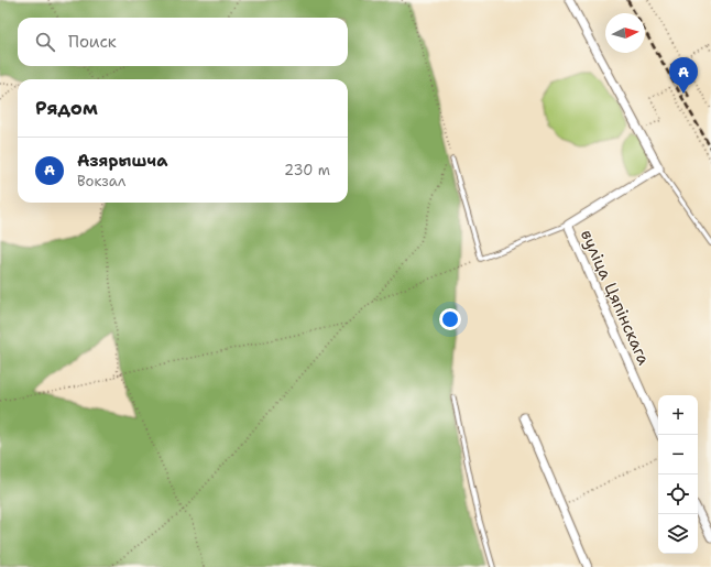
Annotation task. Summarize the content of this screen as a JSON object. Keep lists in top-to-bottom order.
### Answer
{
  "streets": {
    "street": ["вуліца Цяпінскага"]
  },
  "north": "right",
  "page": {
    "search": "Поиск",
    "pins": "A",
    "heading": "Рядом",
    "list": [
      {
        "mark": "A",
        "name": "Азярышча",
        "note": "Вокзал",
        "value": "230 m"
      }
    ],
    "map_buttons": ["+", "−"]
  }
}
